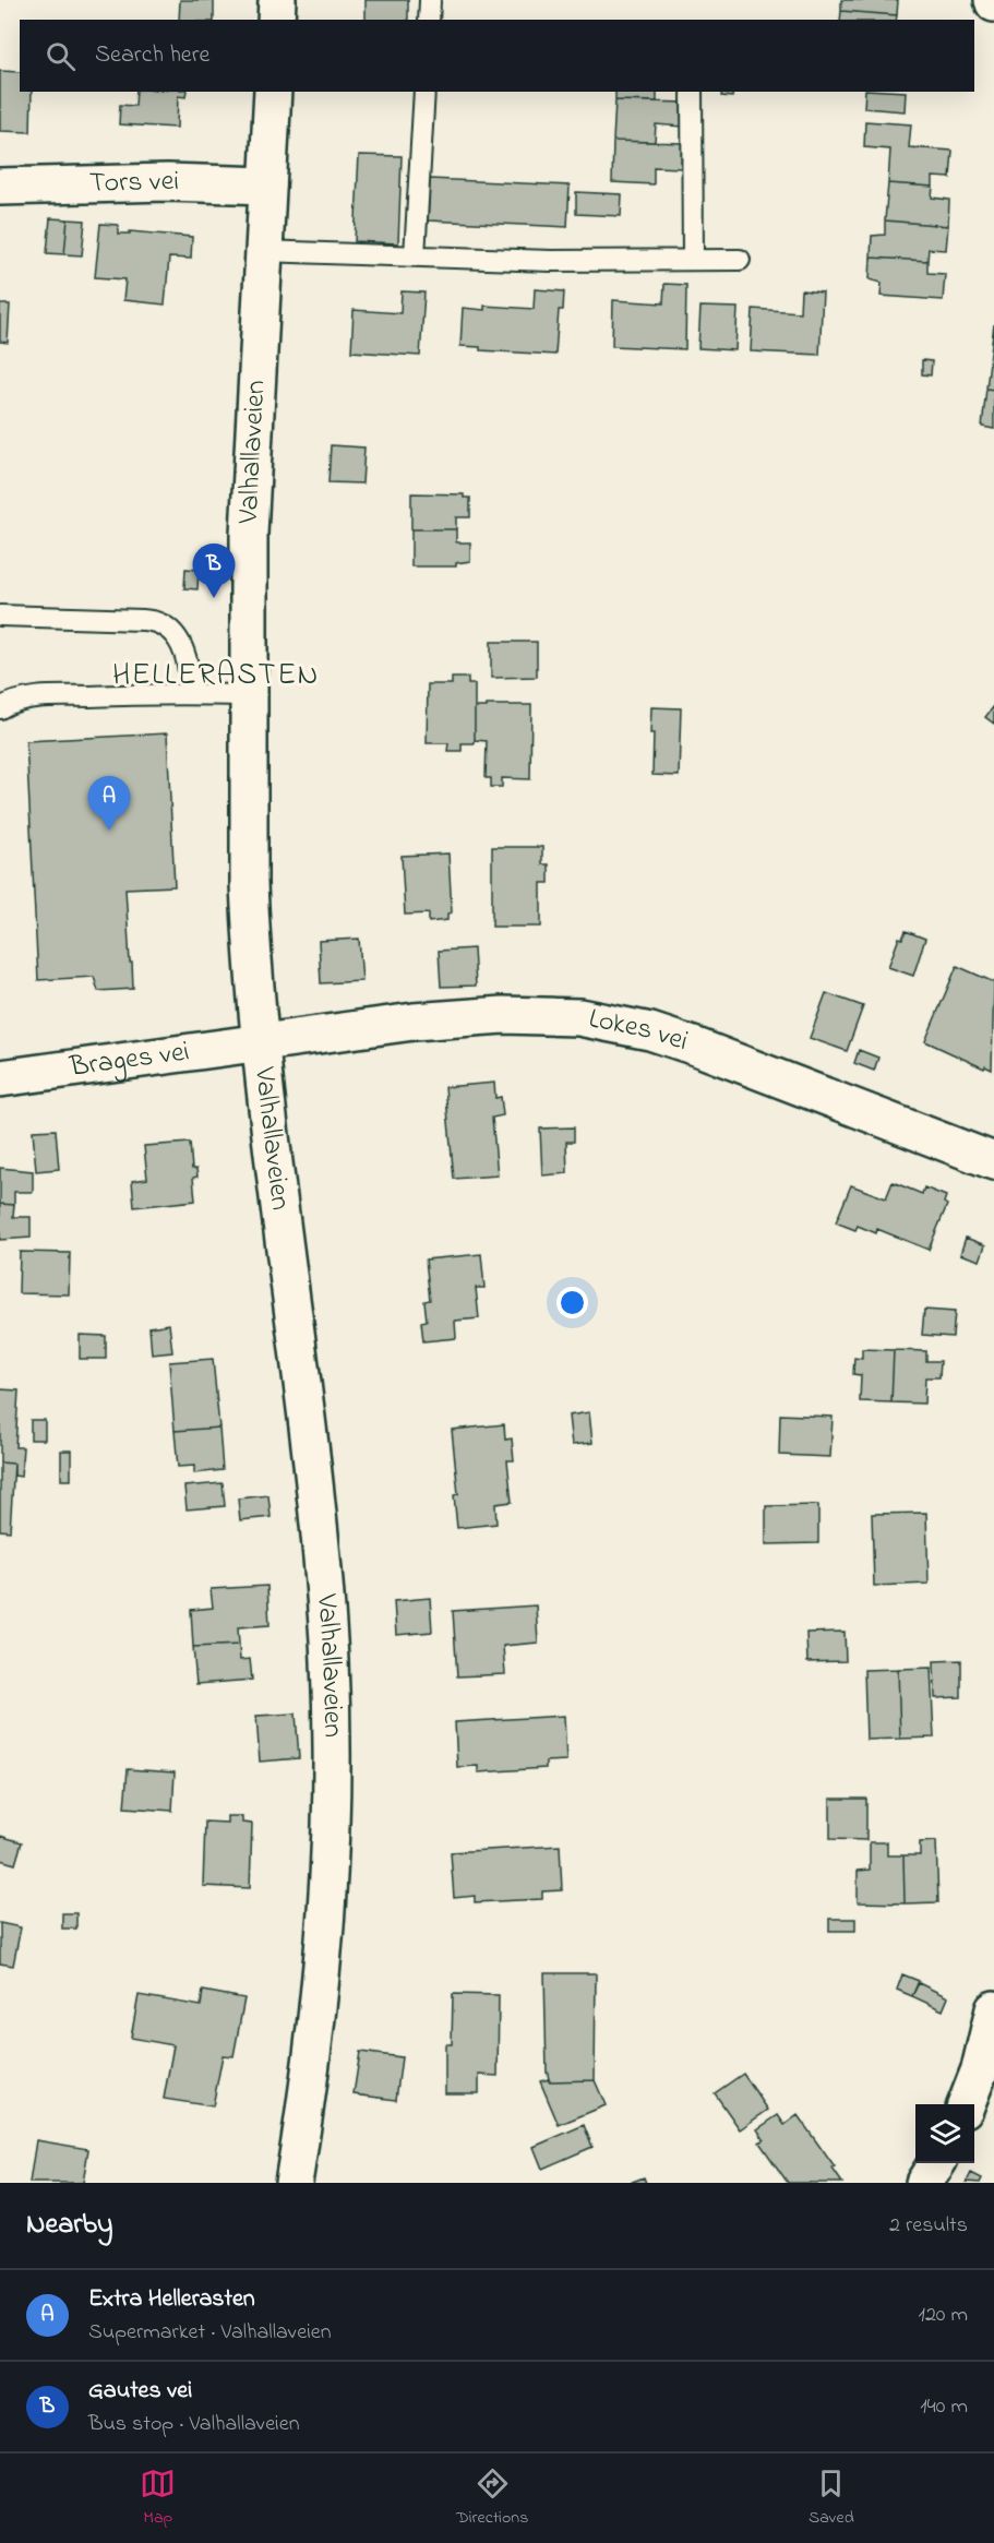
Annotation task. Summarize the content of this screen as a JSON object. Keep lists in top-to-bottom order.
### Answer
{
  "streets": {
    "street": [
      "Tors vei",
      "Valhallaveien",
      "Lokes vei",
      "Brages vei"
    ]
  },
  "crossings": [
    ["Tors vei", "Valhallaveien"],
    ["Valhallaveien", "Lokes vei"],
    ["Valhallaveien", "Brages vei"],
    ["Lokes vei", "Brages vei"]
  ],
  "districts": ["HELLERASTEN"],
  "page": {
    "search": "Search here",
    "pins": ["B", "A"],
    "heading": ["Nearby", "2 results"],
    "list": [
      {
        "mark": "A",
        "name": "Extra Hellerasten",
        "note": "Supermarket · Valhallaveien",
        "value": "120 m"
      },
      {
        "mark": "B",
        "name": "Gautes vei",
        "note": "Bus stop · Valhallaveien",
        "value": "140 m"
      }
    ],
    "nav": ["Map", "Directions", "Saved"]
  }
}
